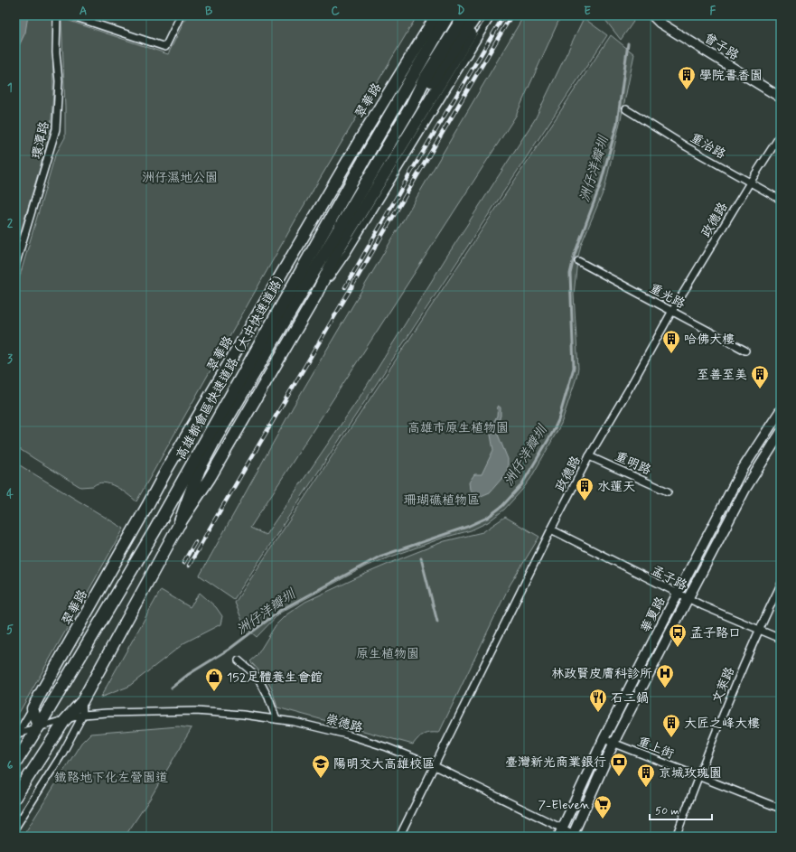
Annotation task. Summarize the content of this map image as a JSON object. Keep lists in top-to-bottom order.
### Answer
{
  "streets": {
    "highway": ["高雄都會區快速道路（大中快速道路）"],
    "main road": ["翠華路"],
    "street": [
      "曾子路",
      "環潭路",
      "重治路",
      "政德路",
      "重光路",
      "重明路",
      "孟子路",
      "華夏路",
      "文萊路",
      "崇德路",
      "重上街"
    ]
  },
  "crossings": [
    ["翠華路", "崇德路"],
    ["重治路", "政德路"],
    ["政德路", "重光路"],
    ["政德路", "重明路"],
    ["政德路", "孟子路"],
    ["政德路", "崇德路"],
    ["高雄都會區快速道路（大中快速道路）", "崇德路"],
    ["孟子路", "華夏路"],
    ["孟子路", "文萊路"],
    ["華夏路", "崇德路"],
    ["華夏路", "重上街"],
    ["文萊路", "重上街"]
  ],
  "water": ["洲仔洋瓣圳"],
  "parks": [
    "洲仔濕地公園",
    "高雄市原生植物園",
    "珊瑚礁植物區",
    "原生植物園",
    "鐵路地下化左營園道"
  ],
  "places": {
    "building": [
      "學院書香園",
      "哈佛大樓",
      "至善至美",
      "水蓮天",
      "大匠之峰大樓",
      "京城玫瑰園"
    ],
    "bus stop": ["孟子路口"],
    "hospital": ["林政賢皮膚科診所"],
    "shop": ["152足體養生會館"],
    "restaurant": ["石二鍋"],
    "bank": ["臺灣新光商業銀行"],
    "school or university": ["陽明交大高雄校區"],
    "supermarket": ["7-Eleven"]
  },
  "scale_bar": "50 m",
  "grid": {
    "columns": [
      "A",
      "B",
      "C",
      "D",
      "E",
      "F"
    ],
    "rows": [
      "1",
      "2",
      "3",
      "4",
      "5",
      "6"
    ]
  }
}
